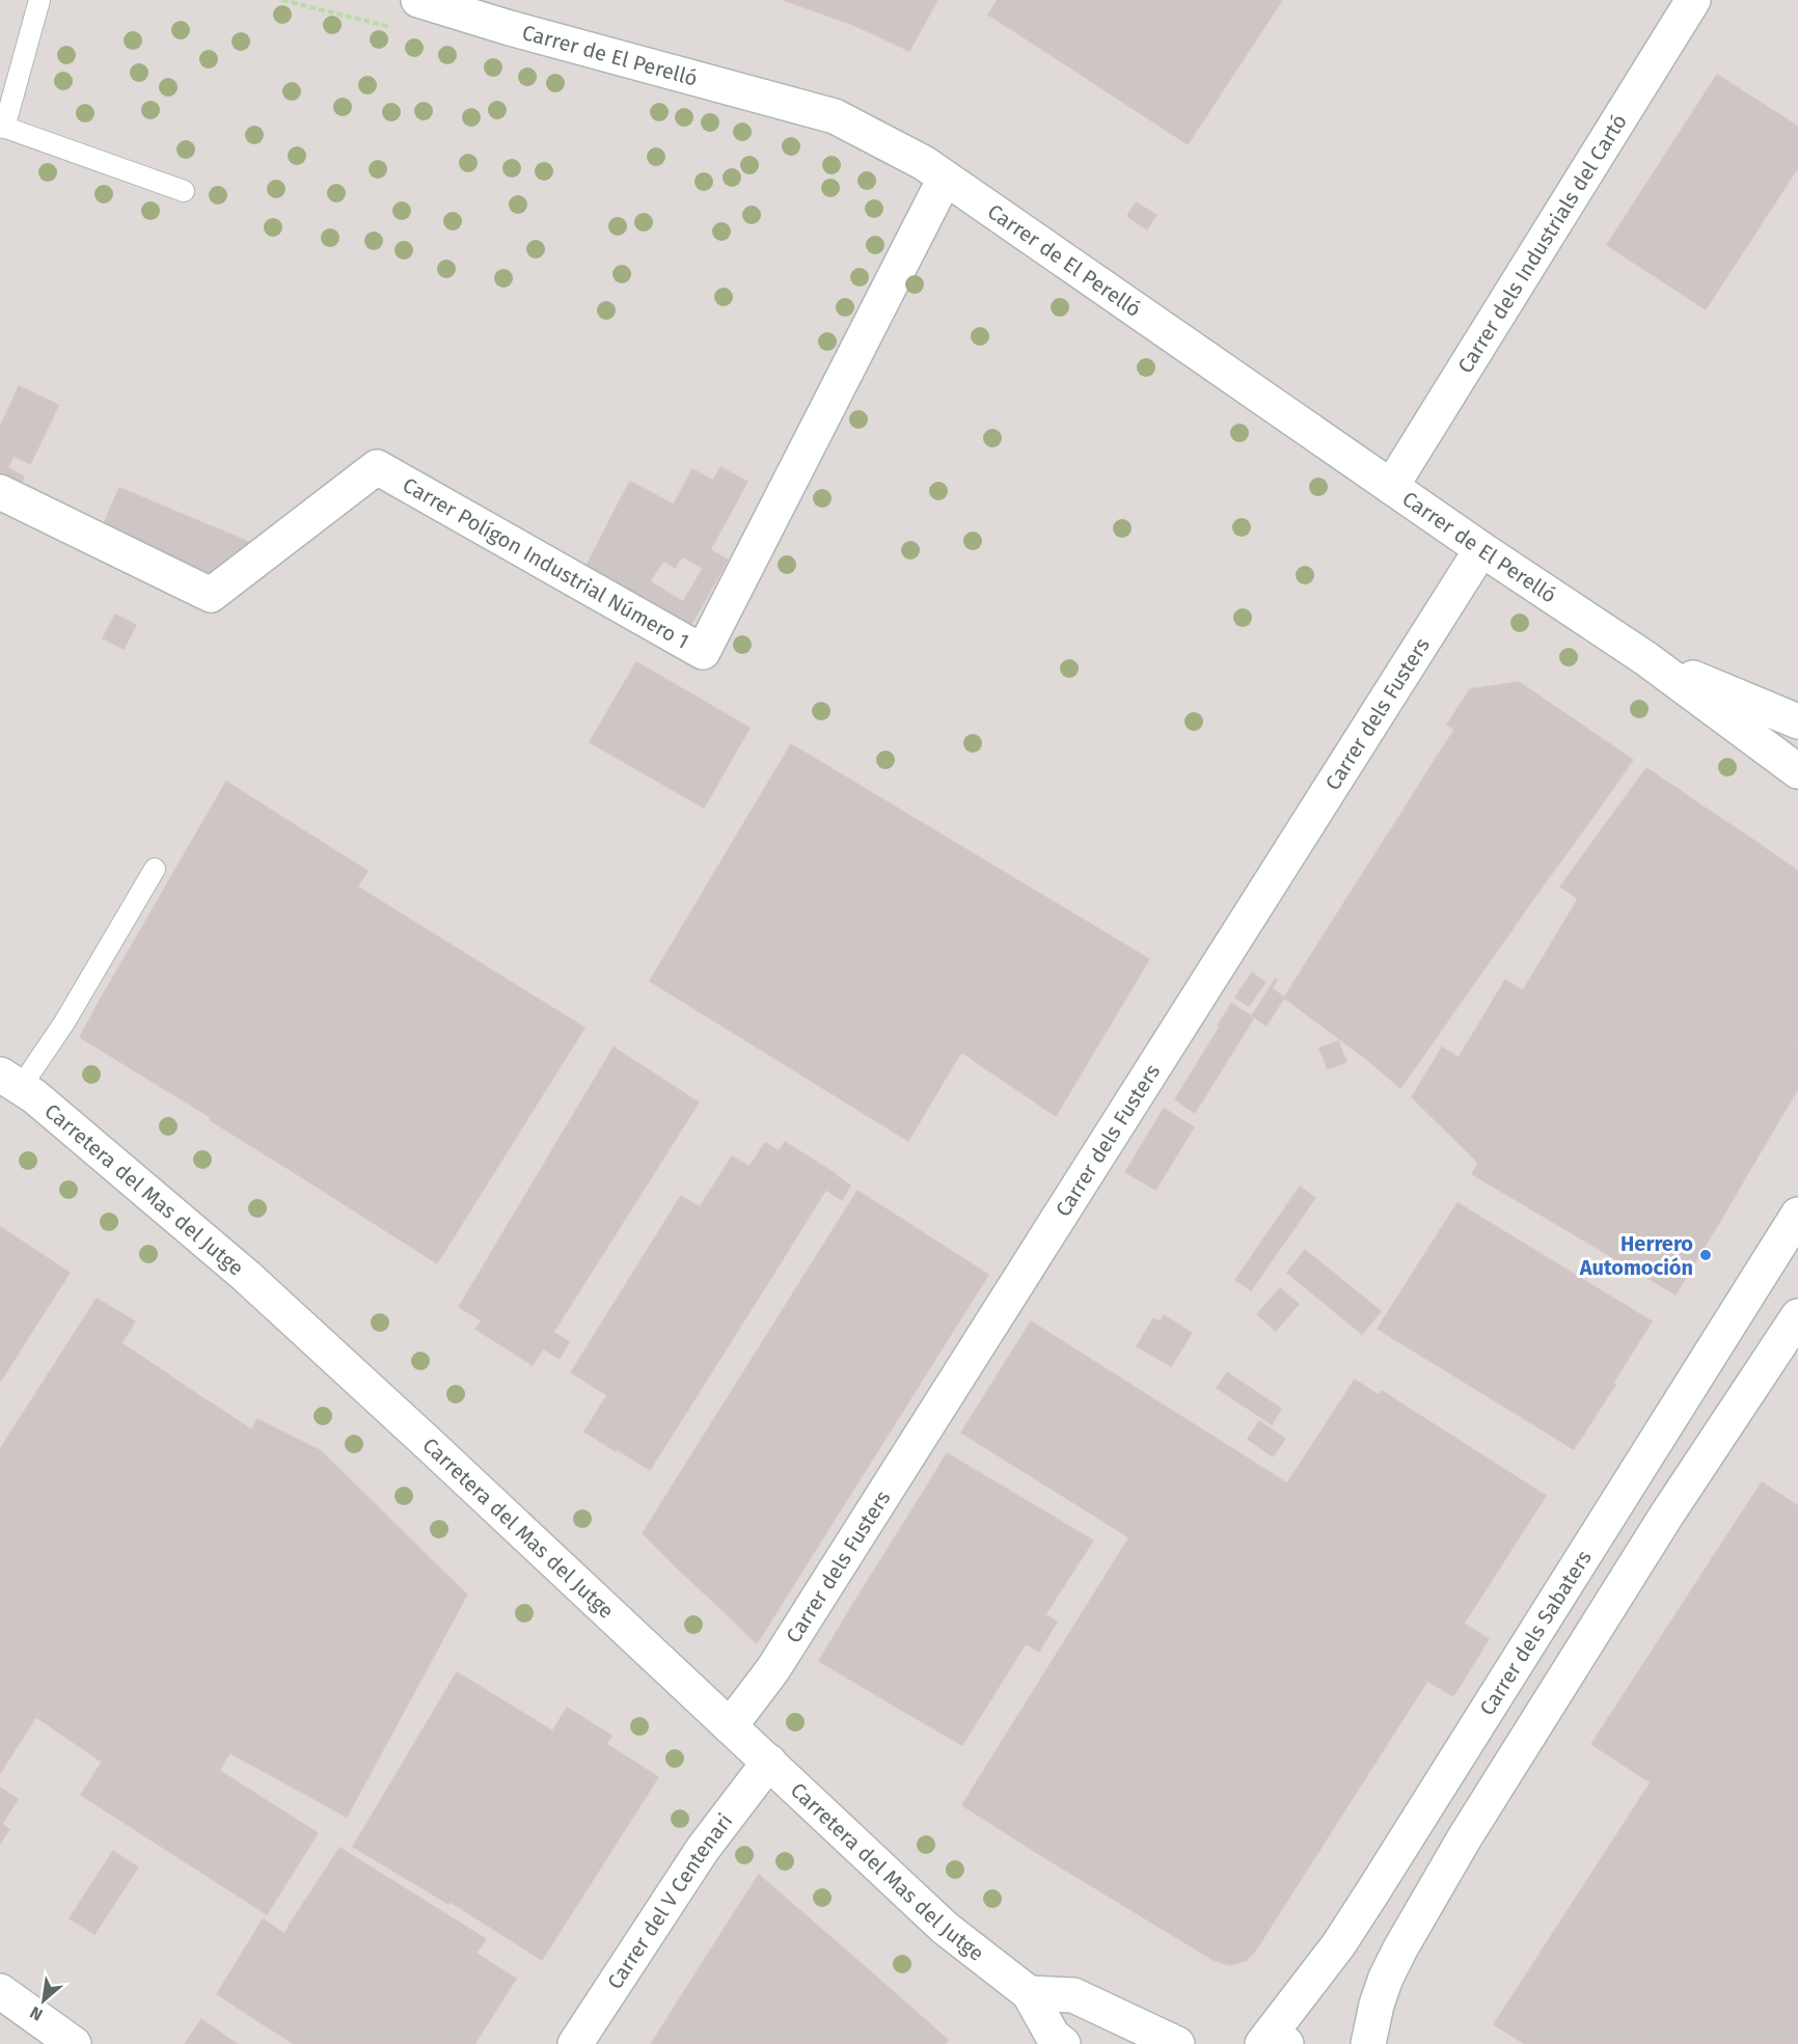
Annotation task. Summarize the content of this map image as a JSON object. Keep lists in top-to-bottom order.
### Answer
{
  "streets": {
    "street": [
      "Carrer de El Perelló",
      "Carrer dels Industrials del Cartó",
      "Carrer Polígon Industrial Número 1",
      "Carrer dels Fusters",
      "Carretera del Mas del Jutge",
      "Carrer dels Sabaters",
      "Carrer del V Centenari"
    ]
  },
  "crossings": [
    ["Carrer de El Perelló", "Carrer dels Industrials del Cartó"],
    ["Carrer de El Perelló", "Carrer Polígon Industrial Número 1"],
    ["Carrer de El Perelló", "Carrer dels Fusters"],
    ["Carrer dels Fusters", "Carretera del Mas del Jutge"],
    ["Carretera del Mas del Jutge", "Carrer del V Centenari"]
  ],
  "places": ["Herrero Automoción"],
  "north": "bottom left"
}
